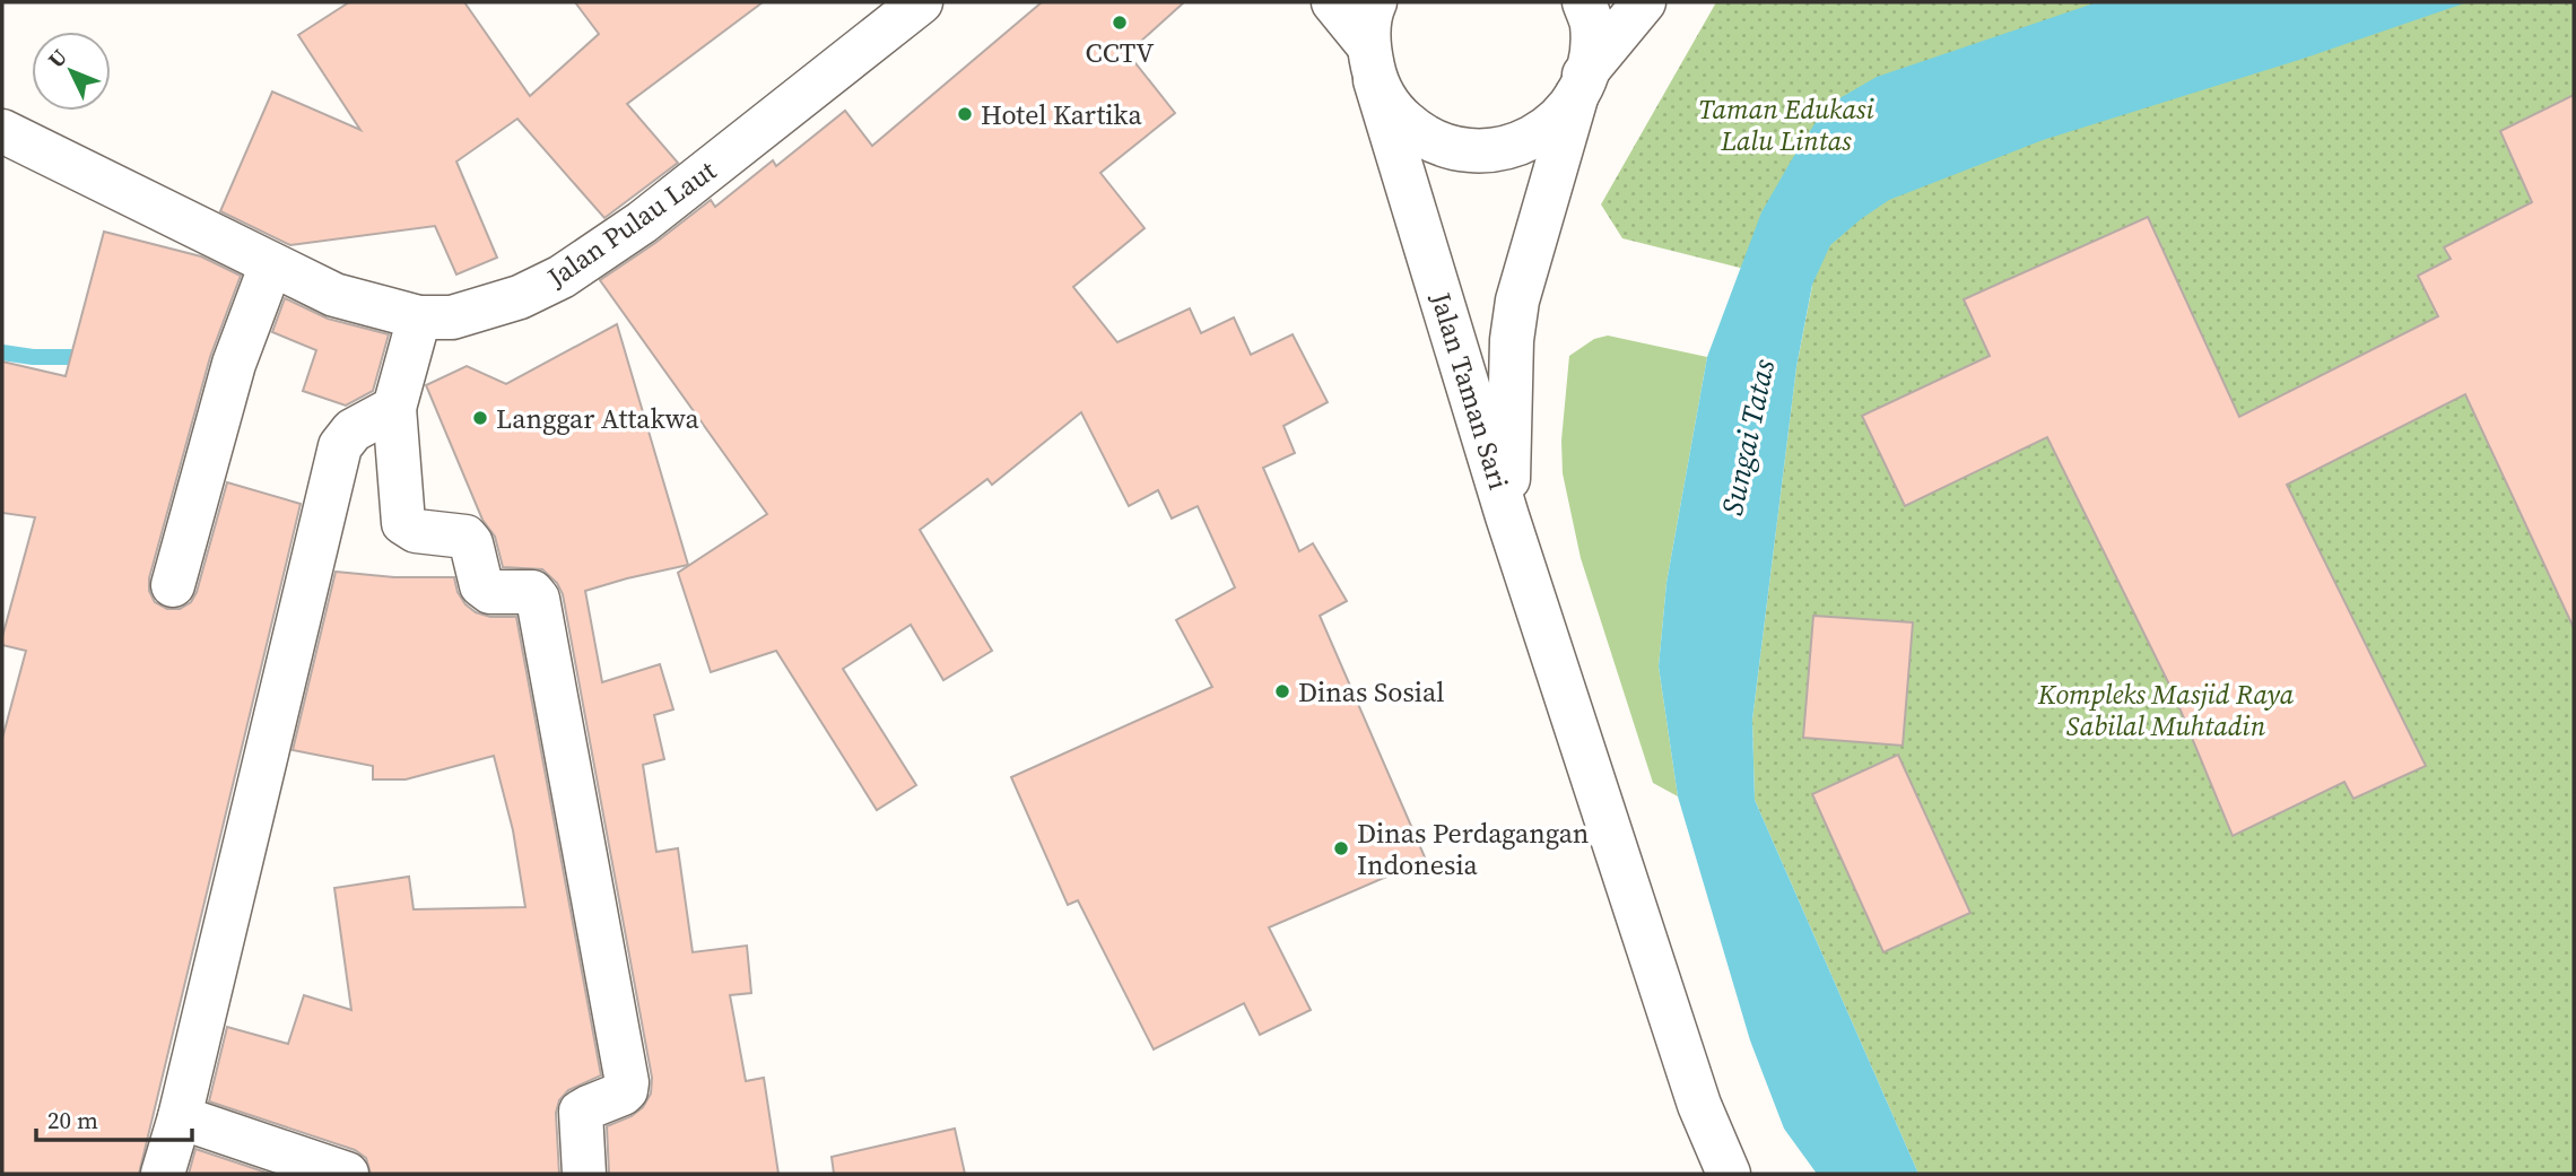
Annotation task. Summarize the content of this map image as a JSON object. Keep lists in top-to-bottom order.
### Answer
{
  "streets": {
    "main road": ["Jalan Pulau Laut", "Jalan Taman Sari"]
  },
  "water": ["Sungai Tatas"],
  "parks": ["Taman Edukasi Lalu Lintas", "Kompleks Masjid Raya Sabilal Muhtadin"],
  "places": [
    "CCTV",
    "Hotel Kartika",
    "Langgar Attakwa",
    "Dinas Sosial",
    "Dinas Perdagangan Indonesia"
  ],
  "scale_bar": "20 m",
  "north": "top left"
}
